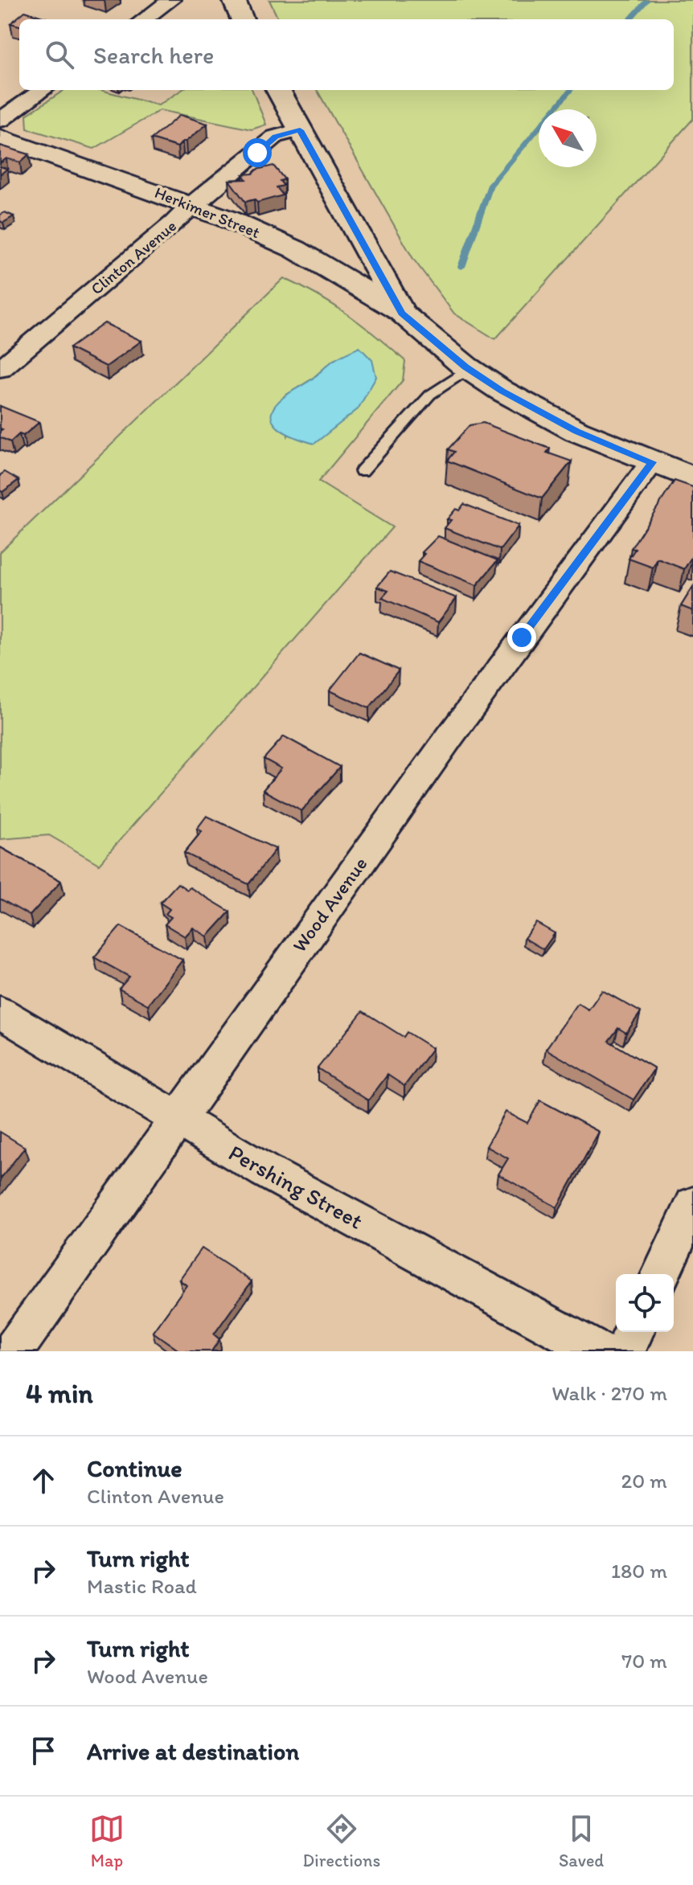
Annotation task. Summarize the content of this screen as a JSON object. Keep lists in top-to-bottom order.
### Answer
{
  "streets": {
    "main road": ["Herkimer Street"],
    "street": ["Clinton Avenue", "Wood Avenue", "Pershing Street"]
  },
  "crossings": [
    ["Herkimer Street", "Clinton Avenue"],
    ["Wood Avenue", "Pershing Street"]
  ],
  "north": "top left",
  "page": {
    "search": "Search here",
    "heading": ["4 min", "Walk · 270 m"],
    "list": [
      ["Continue", "Clinton Avenue", "20 m"],
      ["Turn right", "Mastic Road", "180 m"],
      ["Turn right", "Wood Avenue", "70 m"],
      "Arrive at destination"
    ],
    "nav": ["Map", "Directions", "Saved"]
  }
}
